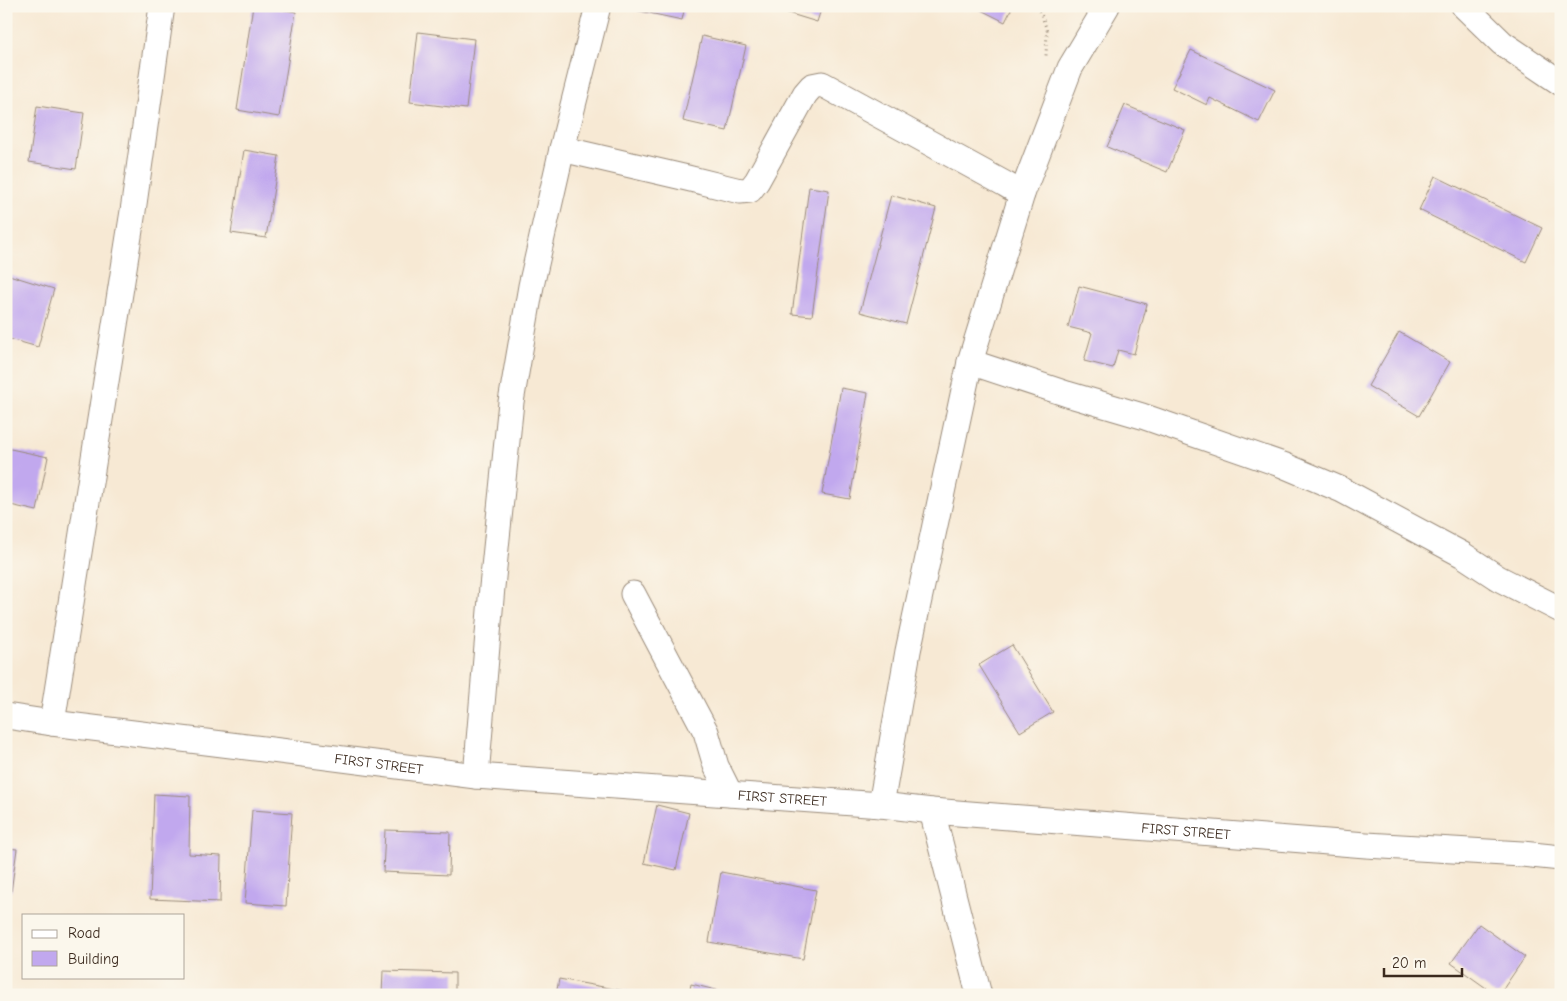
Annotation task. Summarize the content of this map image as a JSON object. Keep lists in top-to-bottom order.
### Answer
{
  "streets": {
    "street": ["FIRST STREET"]
  },
  "legend": ["Road", "Building"],
  "scale_bar": "20 m"
}
